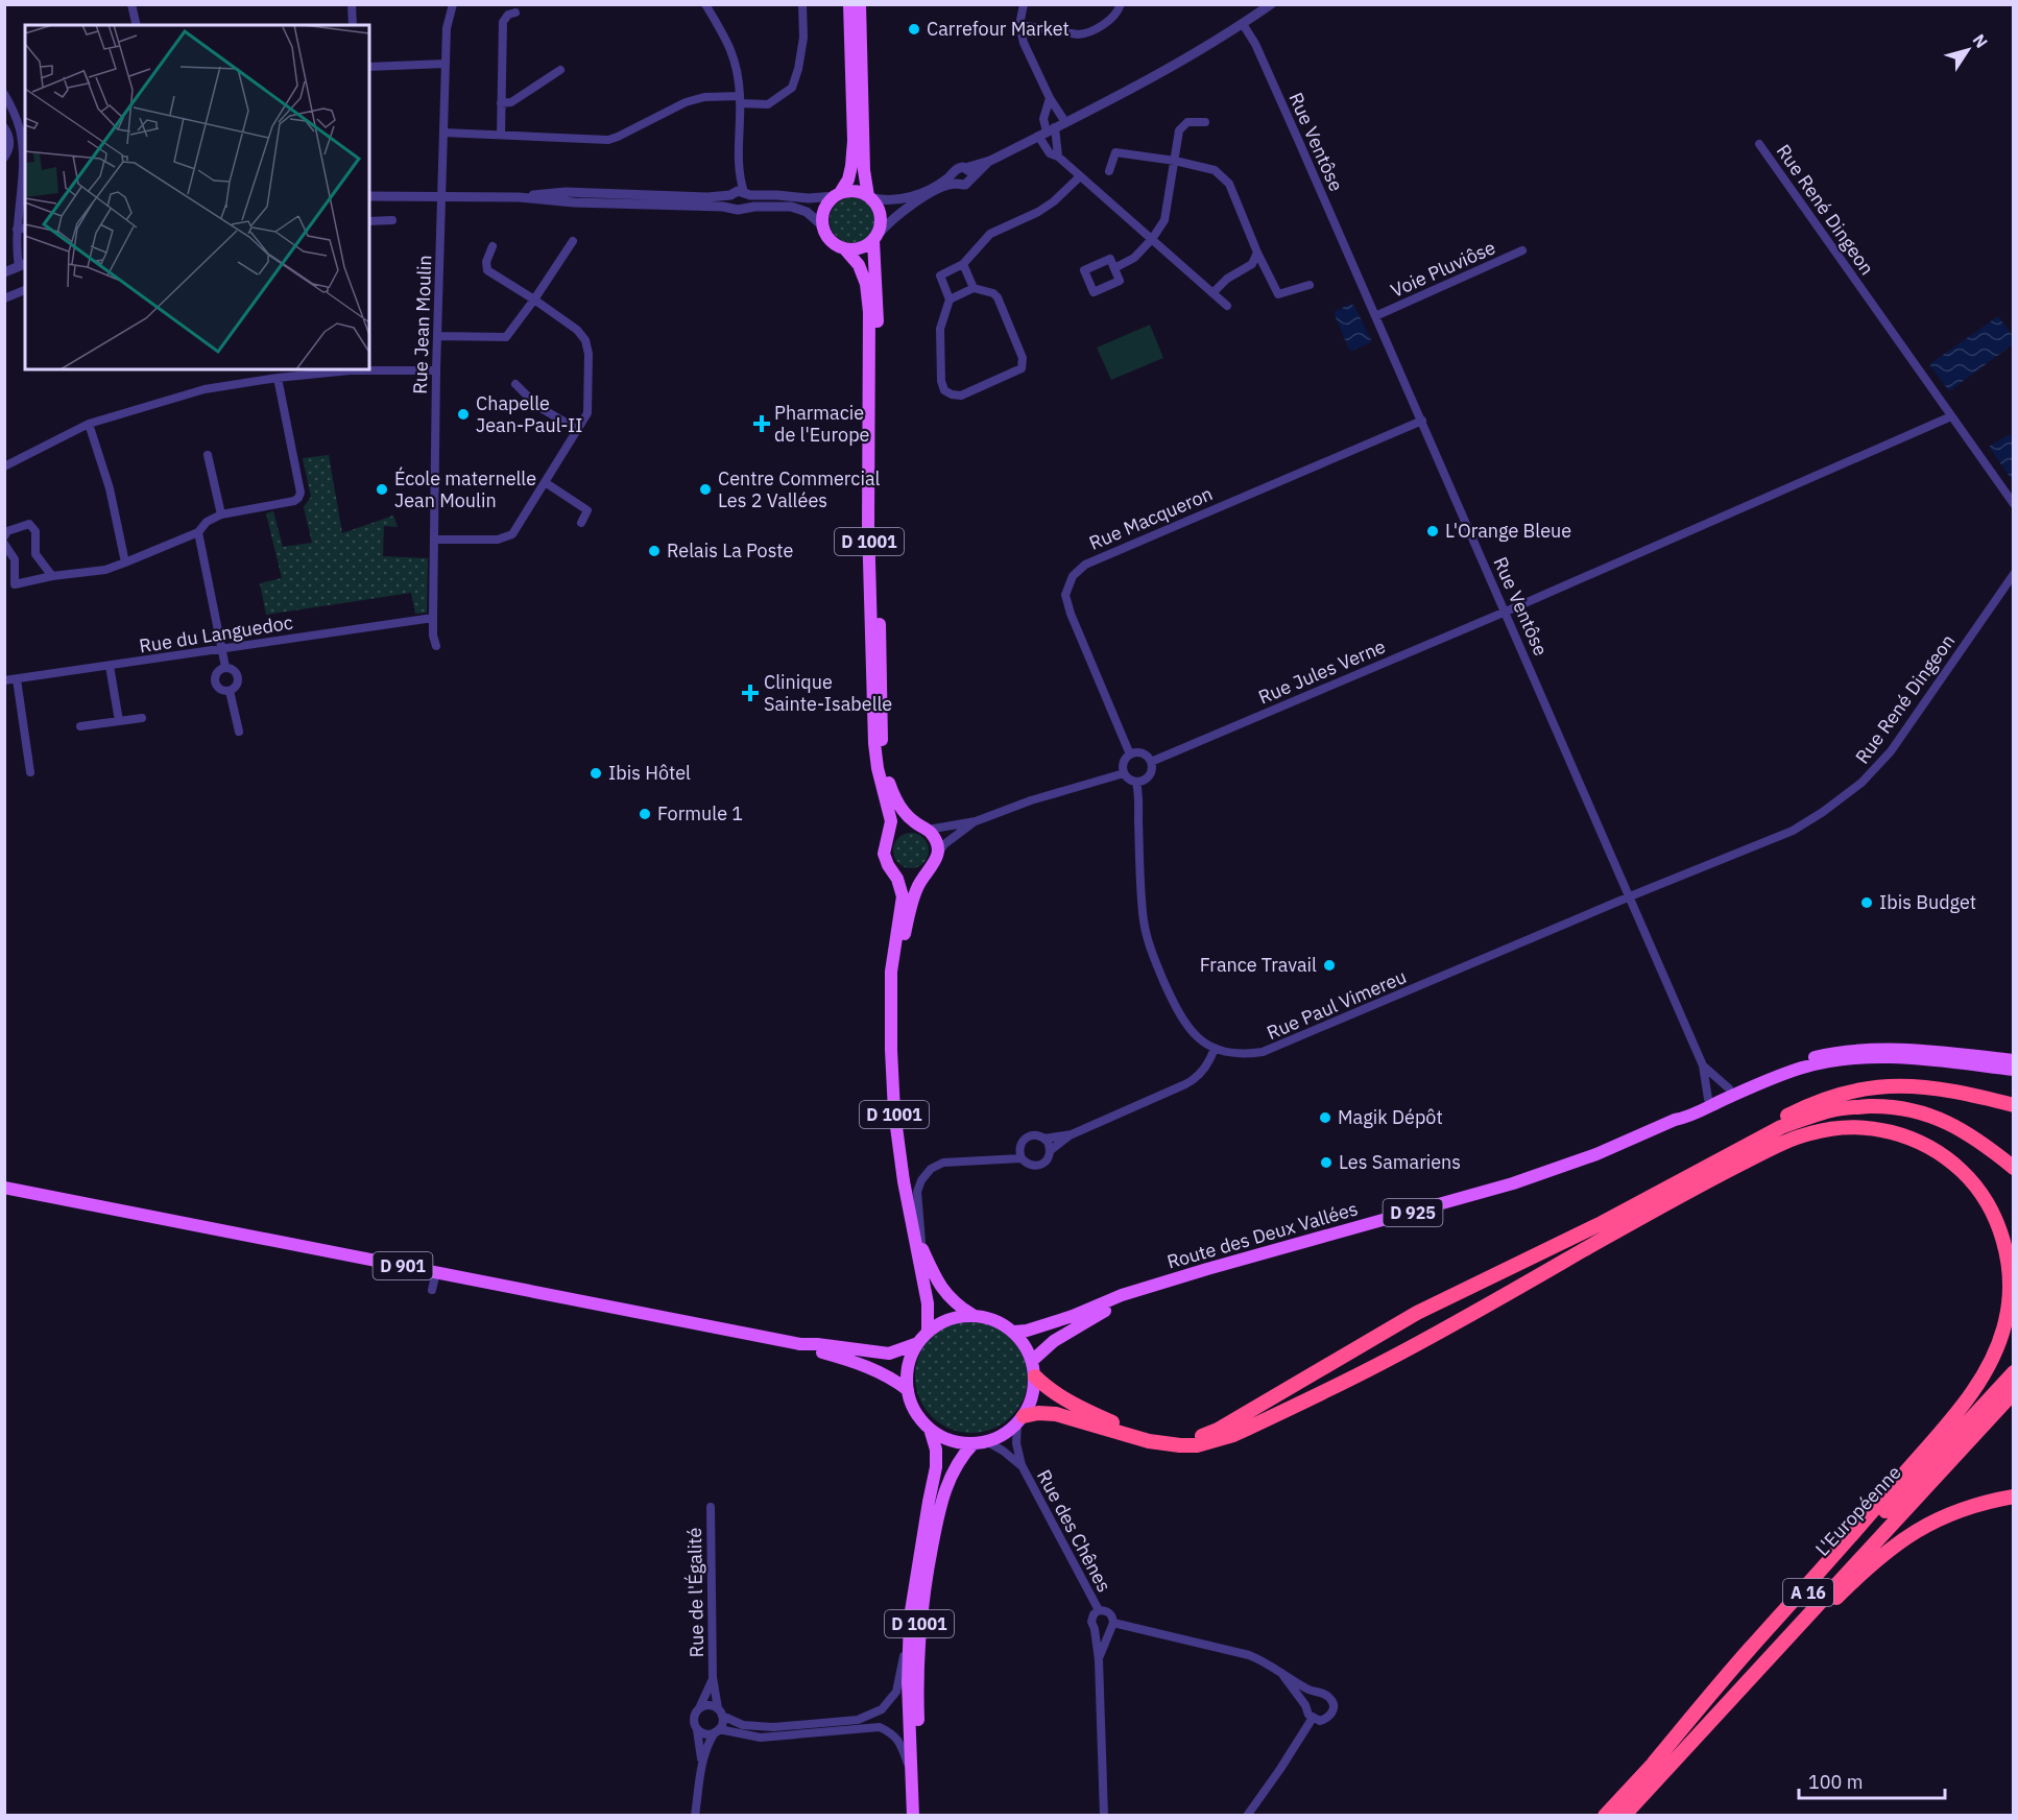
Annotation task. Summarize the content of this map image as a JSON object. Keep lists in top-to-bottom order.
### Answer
{
  "streets": {
    "highway": ["L'Européenne", "A 16"],
    "main road": [
      "D 1001",
      "D 925",
      "Route des Deux Vallées",
      "D 901"
    ],
    "street": [
      "Rue Ventôse",
      "Rue René Dingeon",
      "Voie Pluviôse",
      "Rue Jean Moulin",
      "Rue Macqueron",
      "Rue du Languedoc",
      "Rue Jules Verne",
      "Rue Paul Vimereu",
      "Rue des Chênes",
      "Rue de l'Égalité"
    ]
  },
  "crossings": [
    ["Rue Ventôse", "Rue René Dingeon"],
    ["Rue Ventôse", "Voie Pluviôse"],
    ["Rue Ventôse", "Rue Macqueron"],
    ["Rue Ventôse", "Rue Jules Verne"],
    ["Rue Ventôse", "Rue Paul Vimereu"],
    ["Rue Ventôse", "Route des Deux Vallées"],
    ["Rue René Dingeon", "Rue Paul Vimereu"],
    ["Rue Jean Moulin", "Rue du Languedoc"],
    ["Rue Macqueron", "Rue Jules Verne"],
    ["Rue Macqueron", "Rue Paul Vimereu"],
    ["D 1001", "Route des Deux Vallées"],
    ["D 1001", "D 901"],
    ["D 1001", "Rue des Chênes"],
    ["Rue Jules Verne", "Rue Paul Vimereu"],
    ["Route des Deux Vallées", "D 901"],
    ["Route des Deux Vallées", "Rue des Chênes"],
    ["D 901", "Rue des Chênes"]
  ],
  "places": {
    "other": [
      "Carrefour Market",
      "Chapelle Jean-Paul-II",
      "École maternelle Jean Moulin",
      "Centre Commercial Les 2 Vallées",
      "L'Orange Bleue",
      "Relais La Poste",
      "Ibis Hôtel",
      "Formule 1",
      "Ibis Budget",
      "France Travail",
      "Magik Dépôt",
      "Les Samariens"
    ],
    "health": ["Pharmacie de l'Europe", "Clinique Sainte-Isabelle"]
  },
  "scale_bar": "100 m",
  "north": "top right"
}
